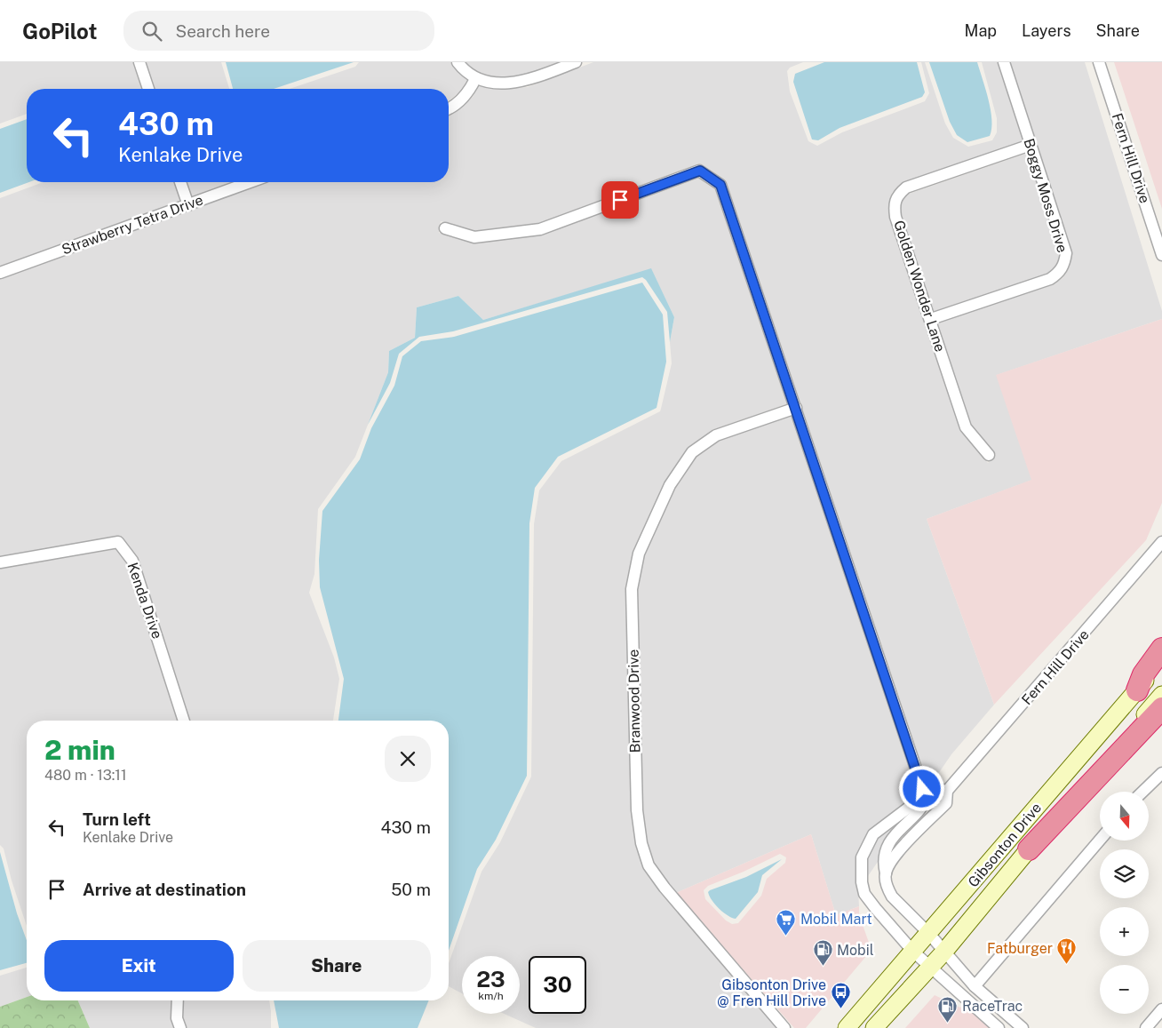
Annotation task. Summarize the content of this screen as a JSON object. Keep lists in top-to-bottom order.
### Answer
{
  "streets": {
    "main road": ["Gibsonton Drive"],
    "street": [
      "Fern Hill Drive",
      "Boggy Moss Drive",
      "Strawberry Tetra Drive",
      "Golden Wonder Lane",
      "Kenda Drive",
      "Branwood Drive"
    ]
  },
  "crossings": [
    ["Boggy Moss Drive", "Golden Wonder Lane"]
  ],
  "places": {
    "supermarket": ["Mobil Mart"],
    "restaurant": ["Fatburger"],
    "fuel station": ["Mobil", "RaceTrac"],
    "bus stop": ["Gibsonton Drive @ Fren Hill Drive"]
  },
  "north": "bottom",
  "page": {
    "header": "GoPilot",
    "search": "Search here",
    "nav": ["Map", "Layers", "Share"],
    "turn": ["430 m", "Kenlake Drive"],
    "heading": ["2 min", "480 m · 13:11"],
    "map_buttons": ["+", "−"],
    "list": [
      {
        "name": "Turn left",
        "note": "Kenlake Drive",
        "value": "430 m"
      },
      {
        "name": "Arrive at destination",
        "value": "50 m"
      }
    ],
    "buttons": ["Exit", "Share"],
    "speed": "23 km/h",
    "limit": "30"
  }
}
